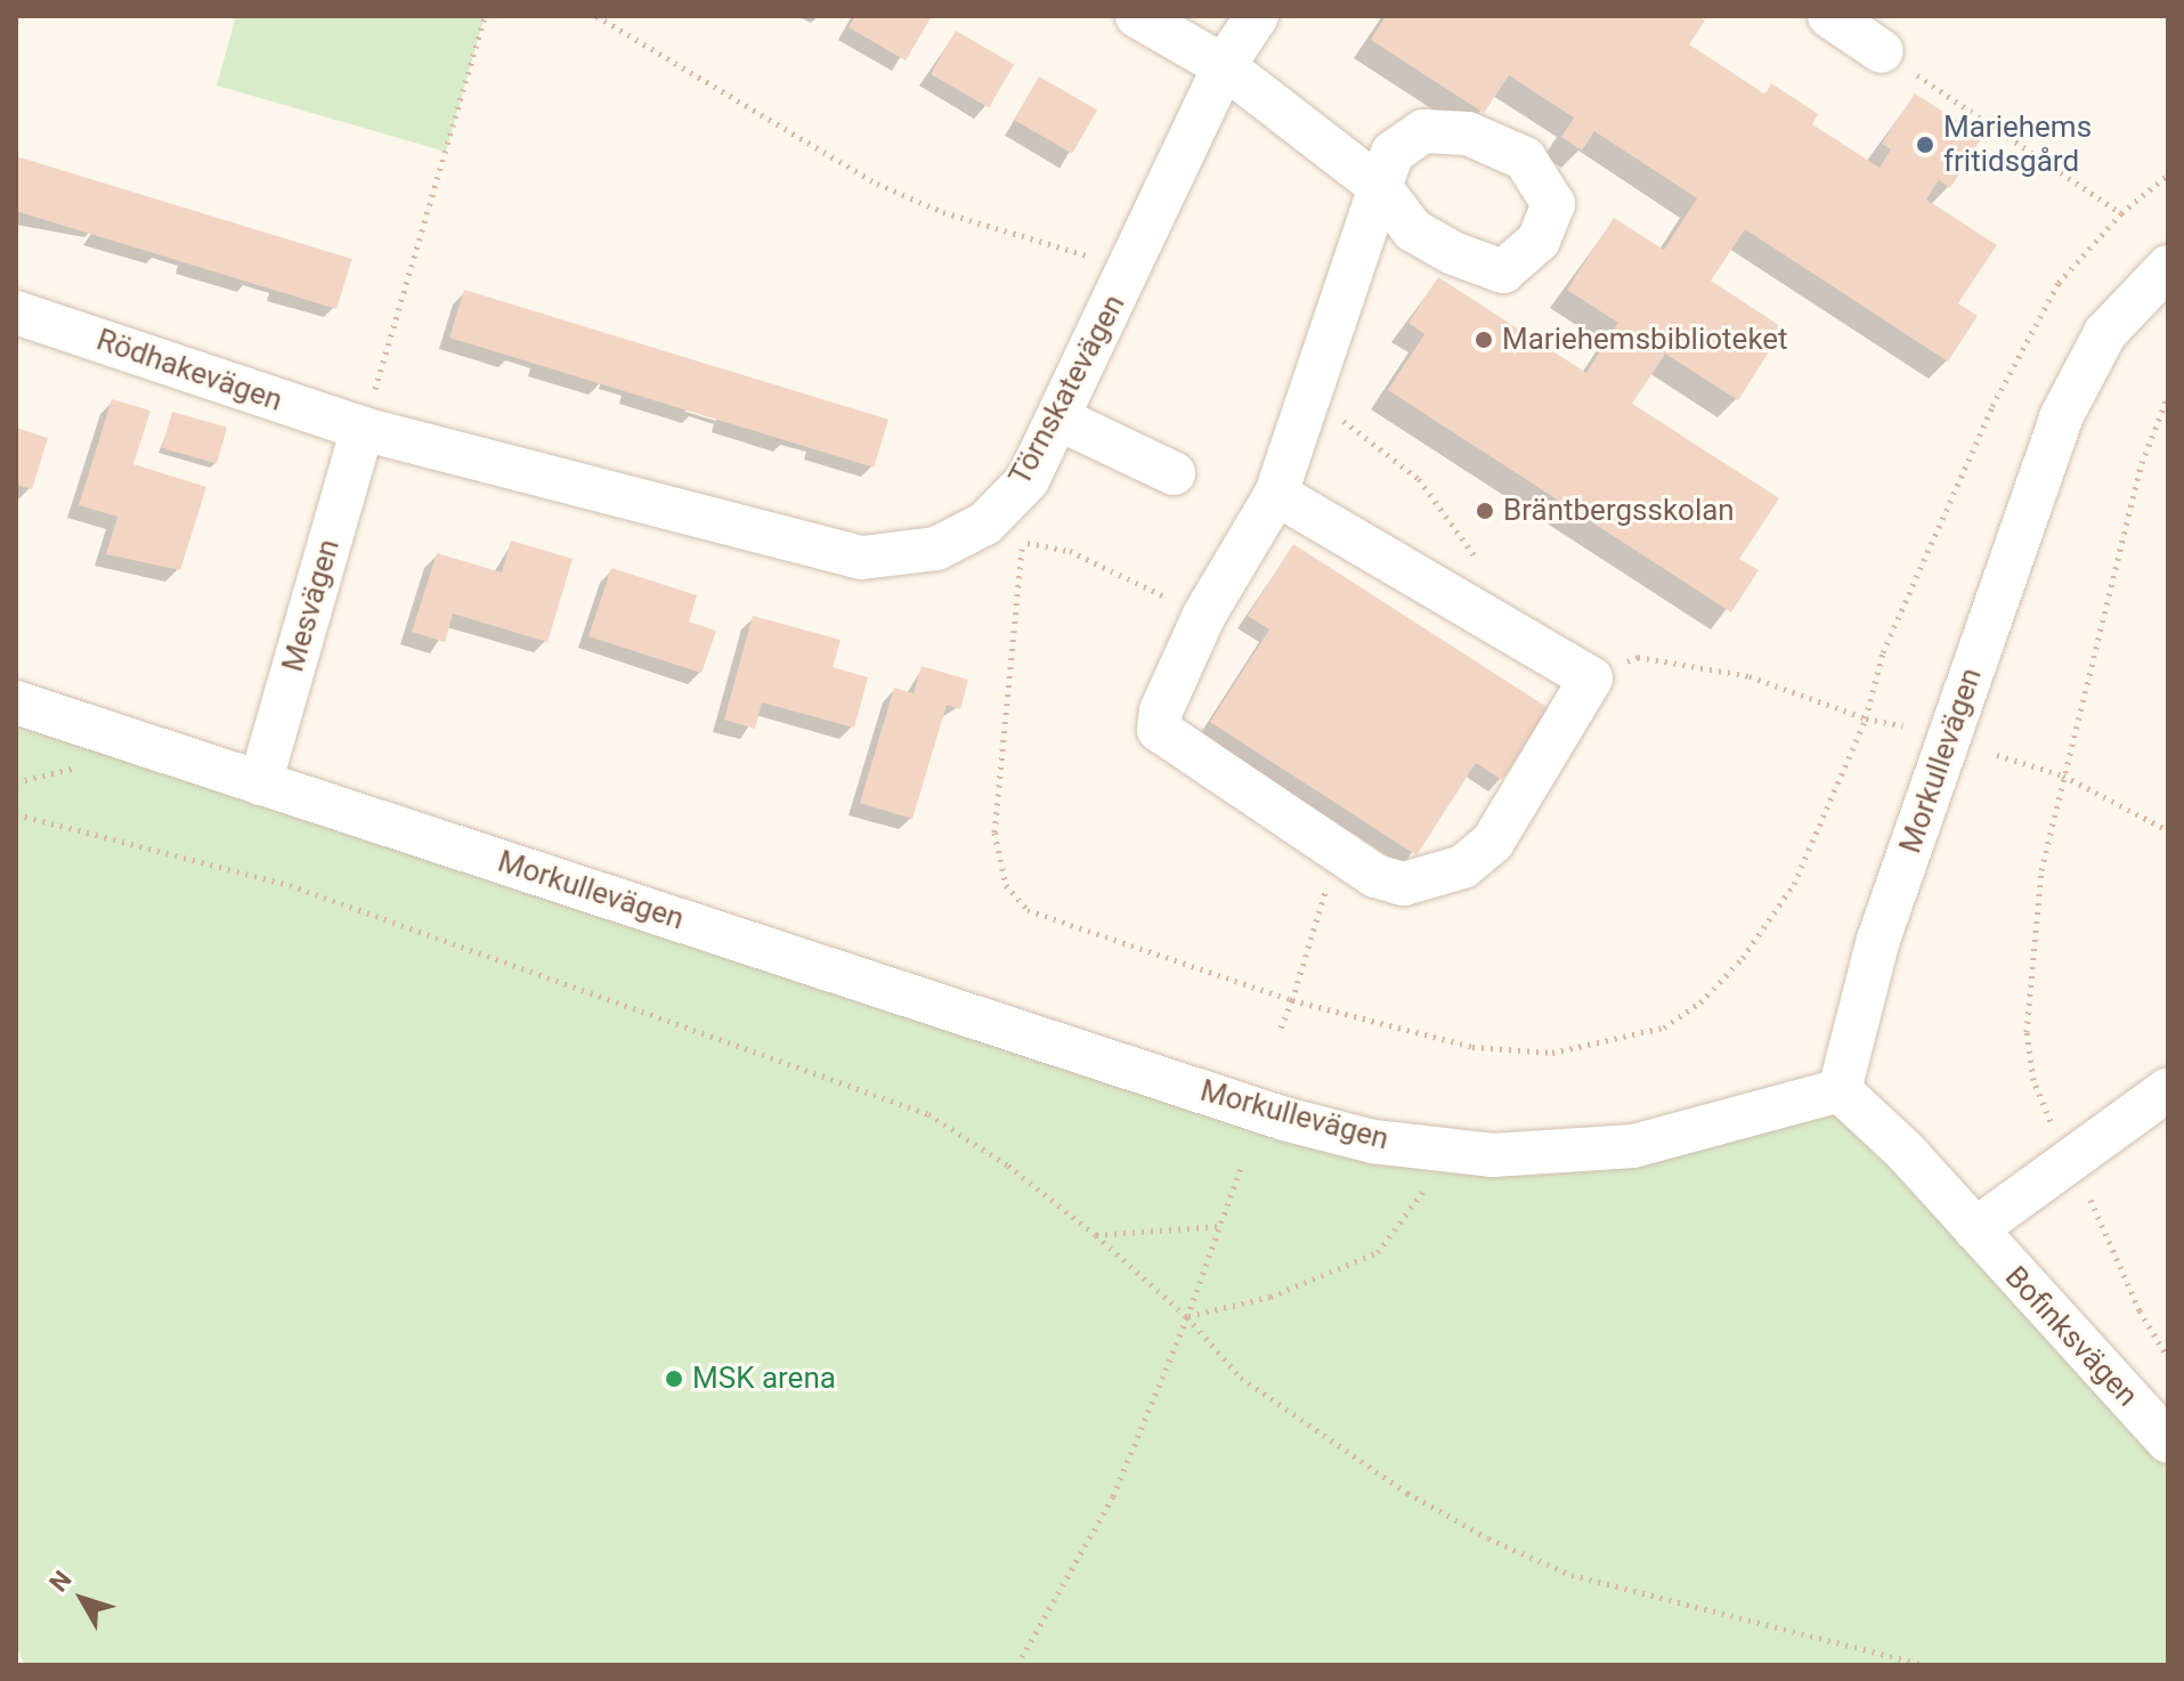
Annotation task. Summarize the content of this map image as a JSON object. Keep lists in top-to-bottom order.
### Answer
{
  "streets": {
    "street": [
      "Rödhakevägen",
      "Törnskatevägen",
      "Mesvägen",
      "Morkullevägen",
      "Bofinksvägen"
    ]
  },
  "crossings": [
    ["Rödhakevägen", "Törnskatevägen"],
    ["Rödhakevägen", "Mesvägen"],
    ["Törnskatevägen", "Mesvägen"],
    ["Mesvägen", "Morkullevägen"],
    ["Morkullevägen", "Bofinksvägen"]
  ],
  "places": [
    "Mariehems fritidsgård",
    "Mariehemsbiblioteket",
    "Bräntbergsskolan",
    "MSK arena"
  ],
  "north": "top left"
}
